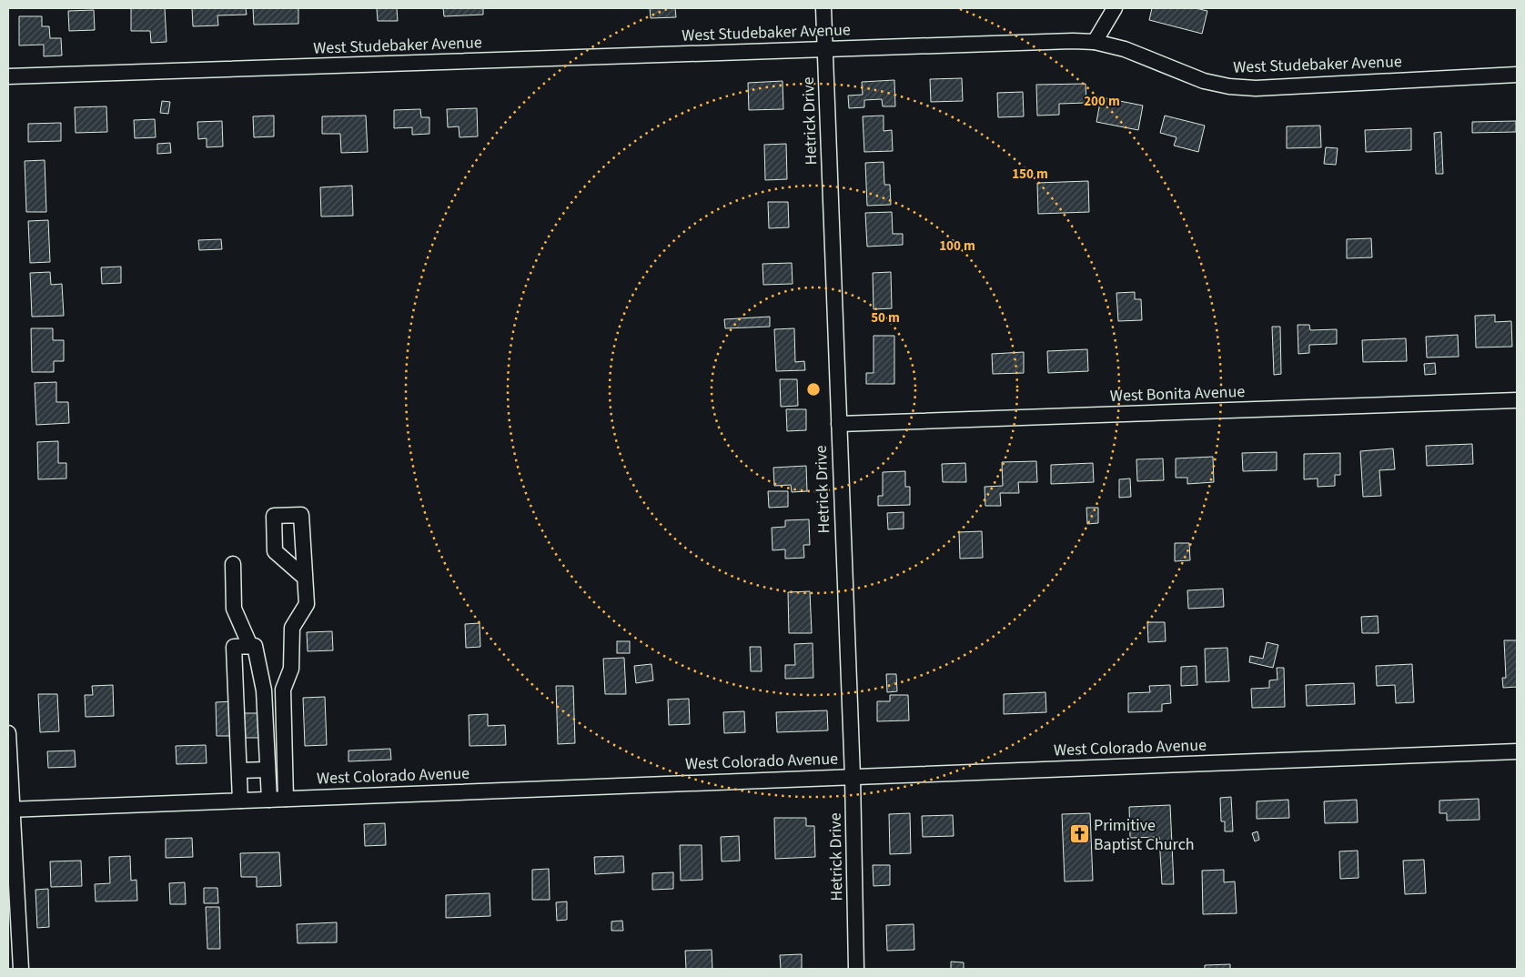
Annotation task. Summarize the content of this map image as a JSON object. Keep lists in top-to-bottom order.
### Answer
{
  "streets": {
    "street": [
      "West Studebaker Avenue",
      "Hetrick Drive",
      "West Bonita Avenue",
      "West Colorado Avenue"
    ]
  },
  "crossings": [
    ["West Studebaker Avenue", "Hetrick Drive"],
    ["Hetrick Drive", "West Bonita Avenue"],
    ["Hetrick Drive", "West Colorado Avenue"]
  ],
  "places": {
    "church": ["Primitive Baptist Church"]
  },
  "rings": [
    "200 m",
    "150 m",
    "100 m",
    "50 m"
  ]
}
